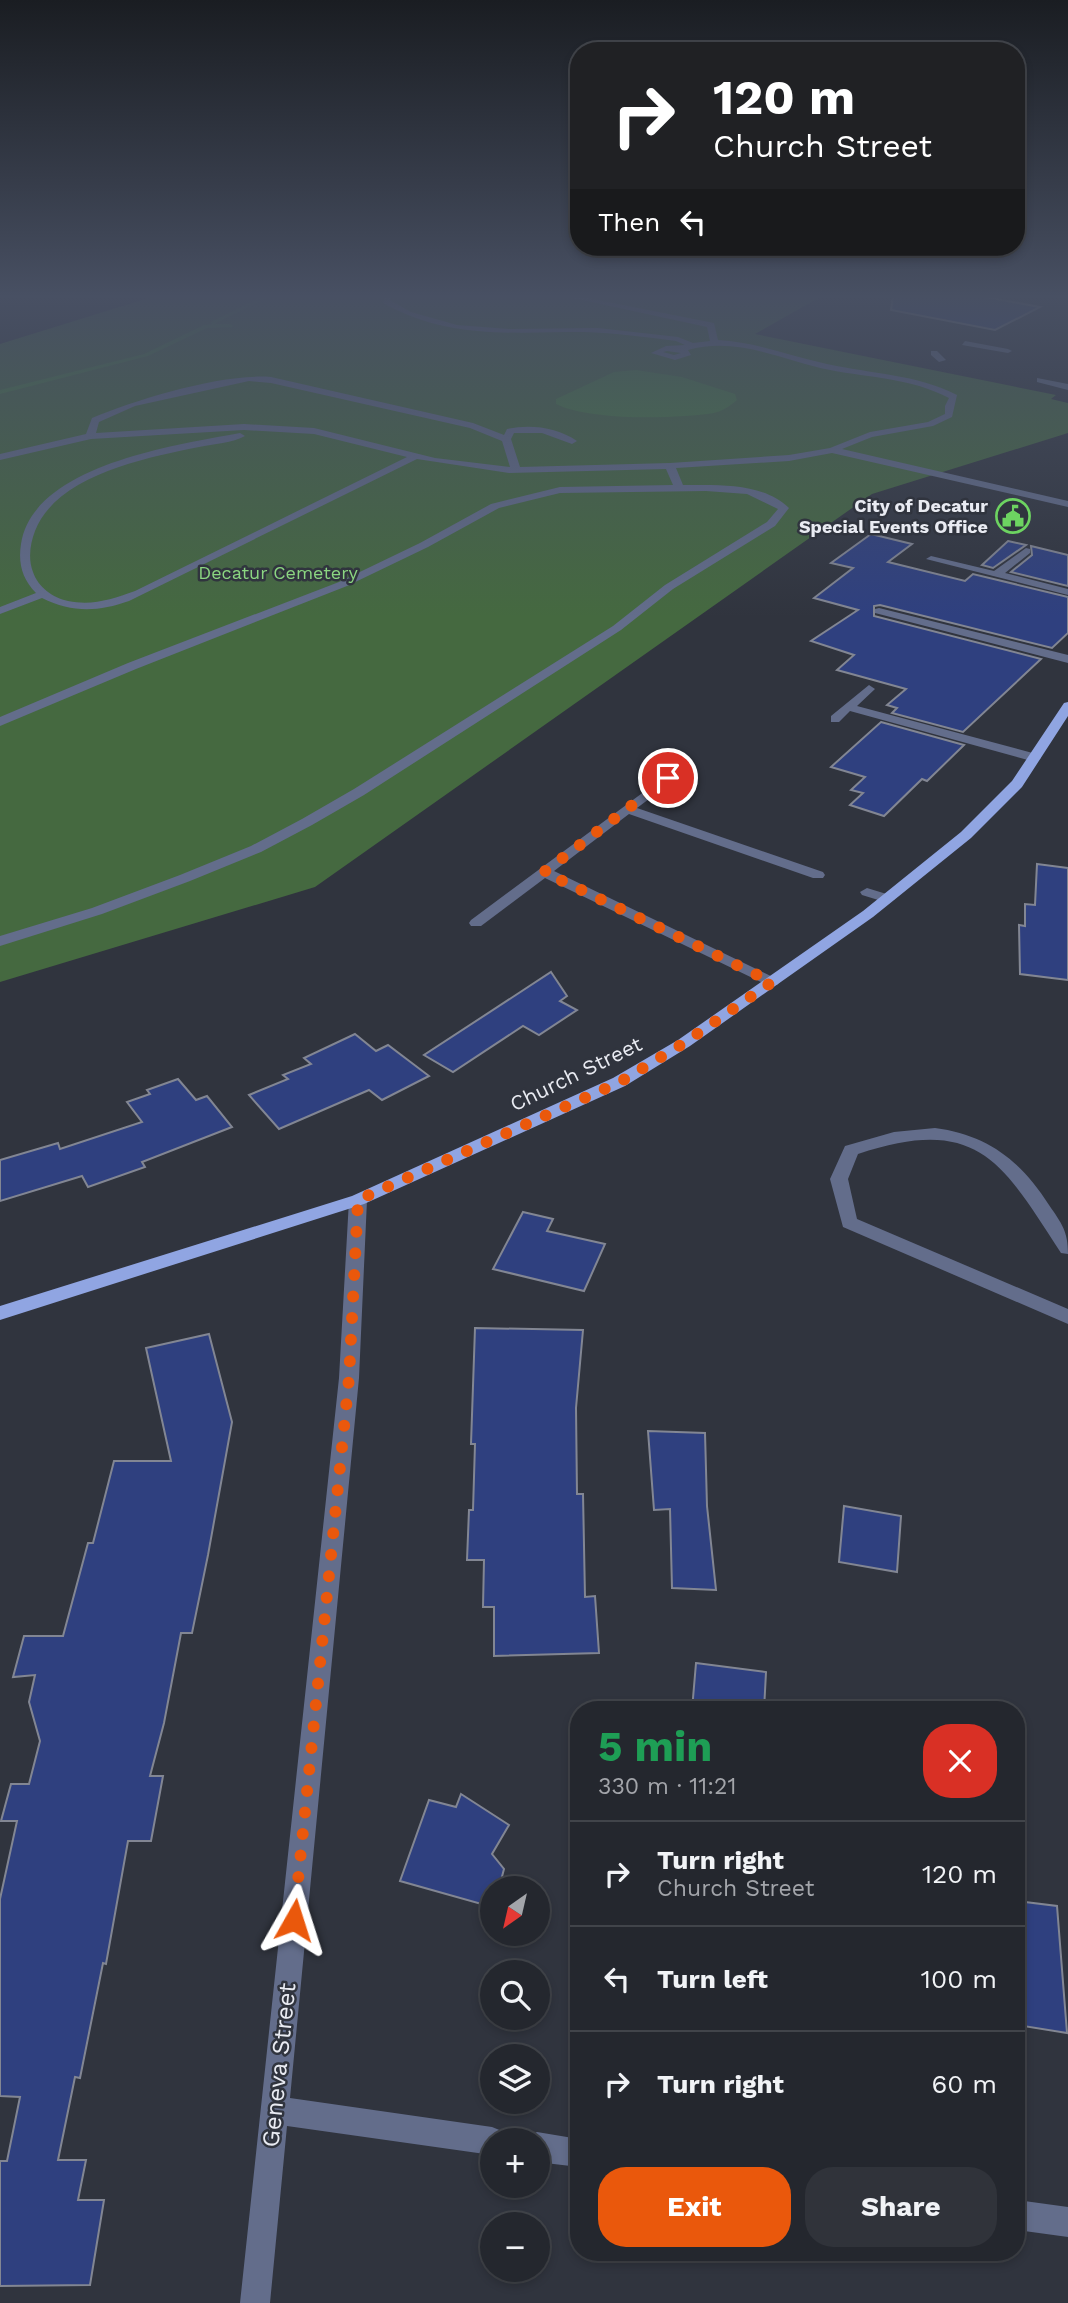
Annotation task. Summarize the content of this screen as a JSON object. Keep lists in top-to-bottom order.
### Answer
{
  "streets": {
    "main road": ["Church Street"],
    "street": ["Geneva Street"]
  },
  "crossings": [
    ["Church Street", "Geneva Street"]
  ],
  "parks": ["Decatur Cemetery"],
  "places": {
    "public building": ["City of Decatur Special Events Office"]
  },
  "north": "bottom left",
  "page": {
    "turn": ["120 m", "Church Street"],
    "then": "Then",
    "heading": ["5 min", "330 m · 11:21"],
    "list": [
      {
        "name": "Turn right",
        "note": "Church Street",
        "value": "120 m"
      },
      {
        "name": "Turn left",
        "value": "100 m"
      },
      {
        "name": "Turn right",
        "value": "60 m"
      }
    ],
    "map_buttons": ["+", "−"],
    "buttons": ["Exit", "Share"]
  }
}
